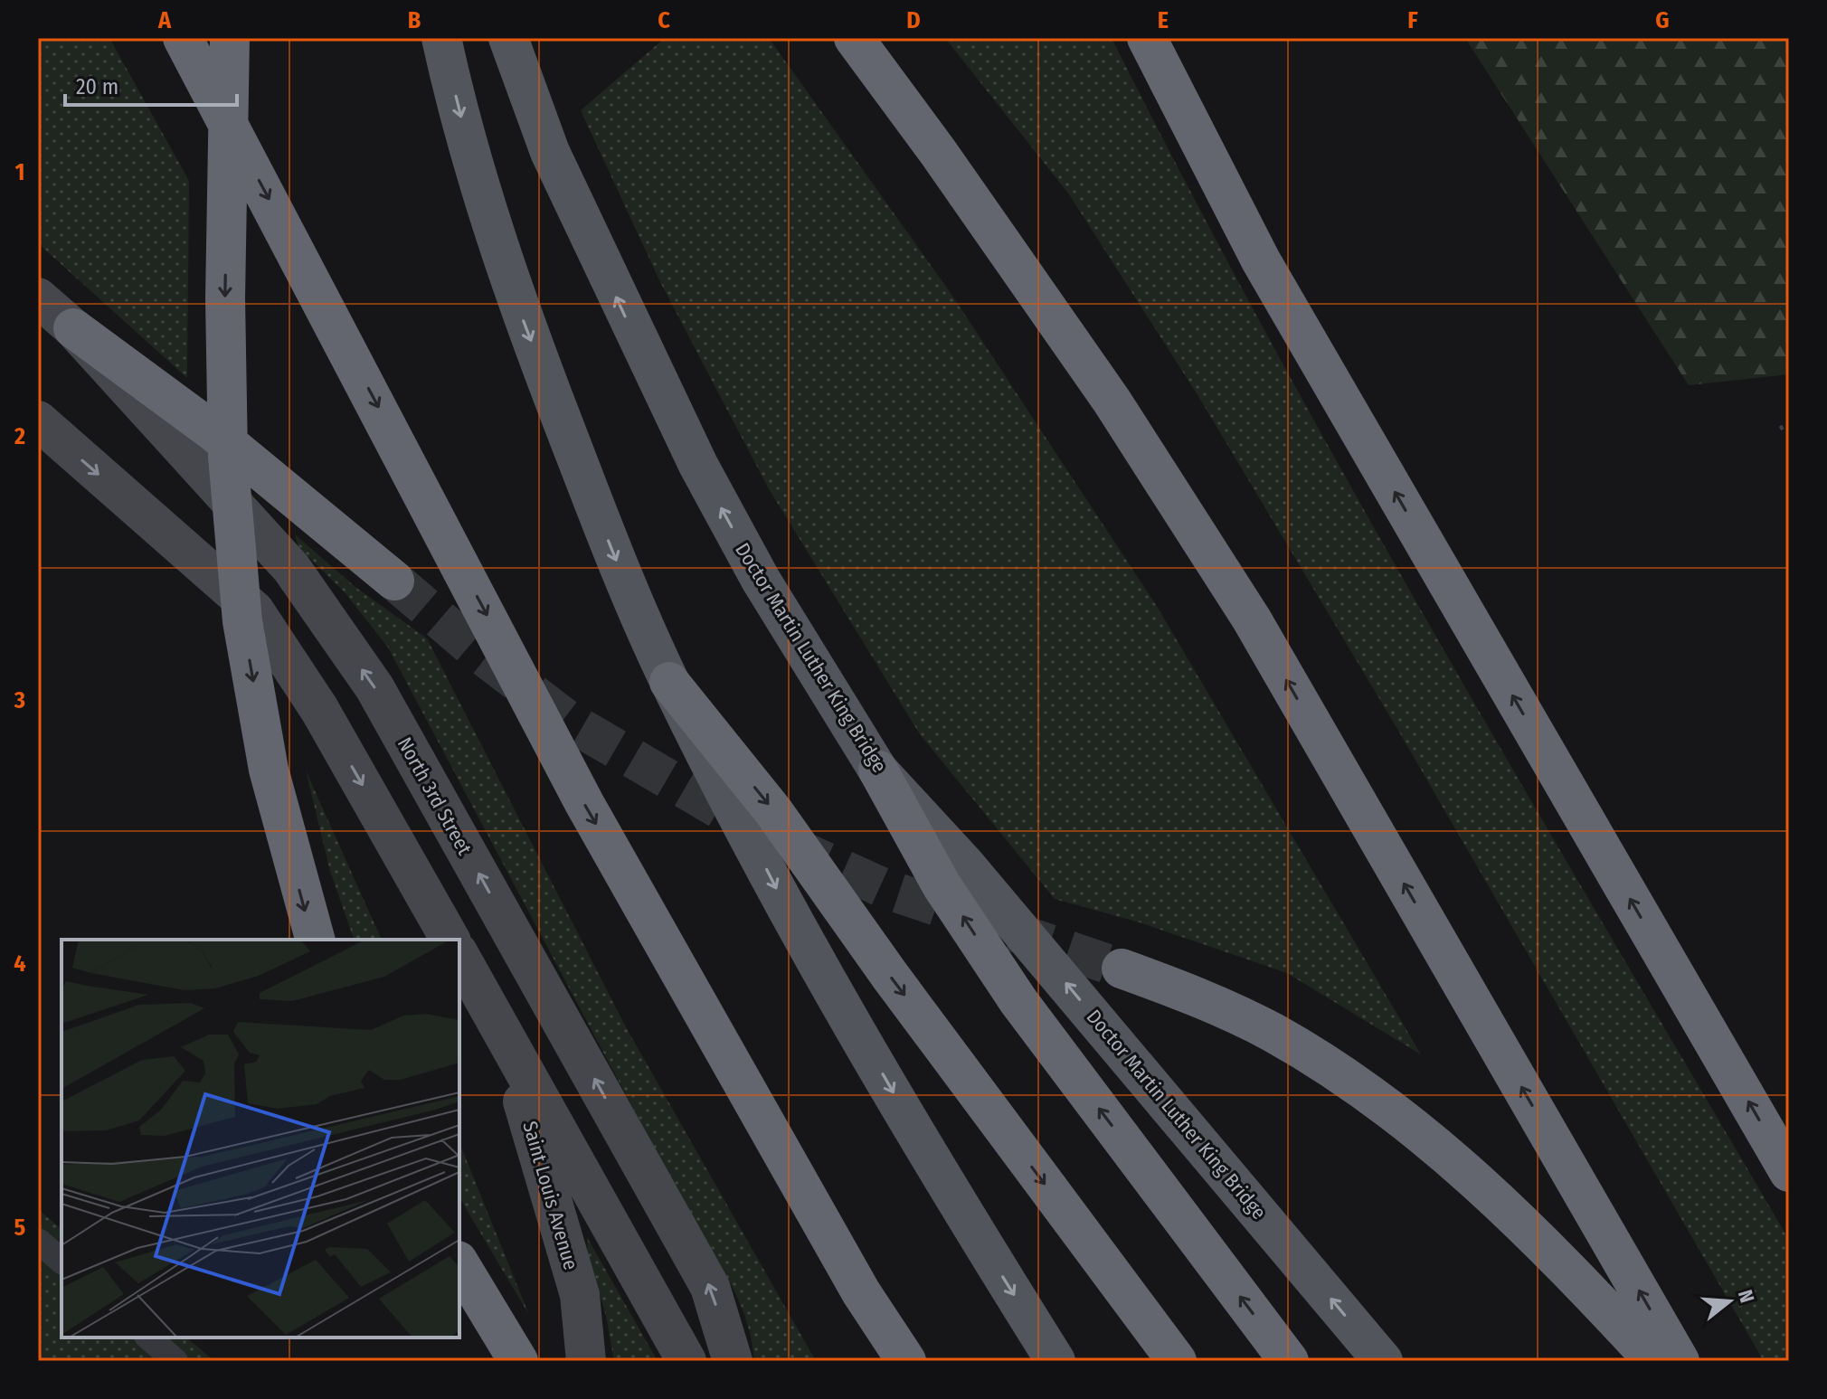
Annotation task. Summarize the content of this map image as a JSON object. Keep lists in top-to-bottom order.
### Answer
{
  "streets": {
    "main road": ["Doctor Martin Luther King Bridge"],
    "street": ["North 3rd Street", "Saint Louis Avenue"]
  },
  "scale_bar": "20 m",
  "north": "right",
  "grid": {
    "columns": [
      "A",
      "B",
      "C",
      "D",
      "E",
      "F",
      "G"
    ],
    "rows": [
      "1",
      "2",
      "3",
      "4",
      "5"
    ]
  }
}
